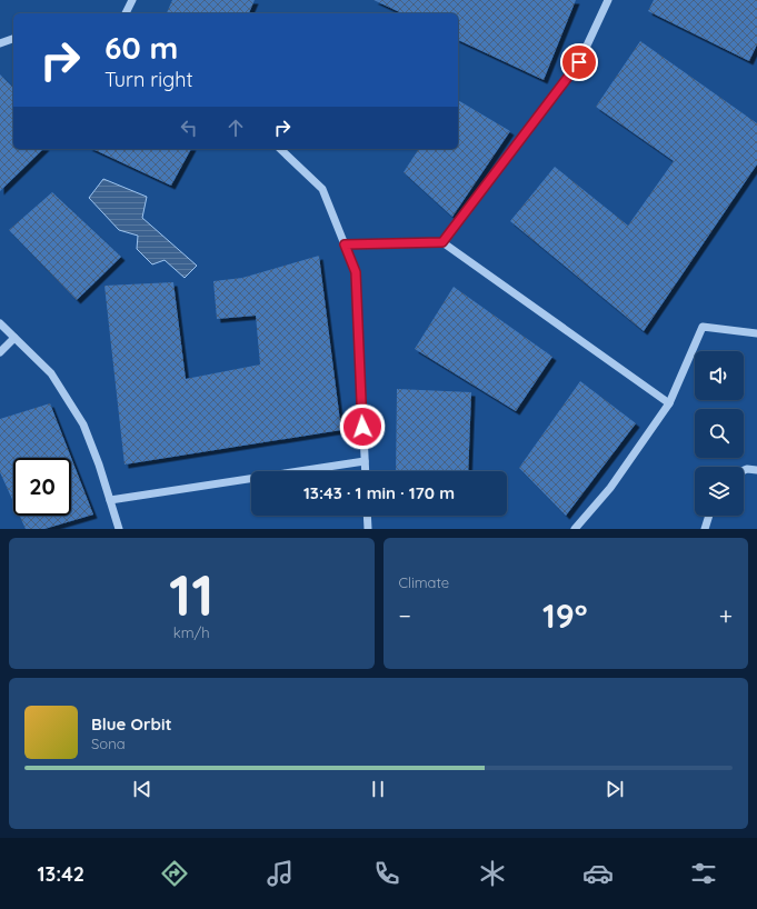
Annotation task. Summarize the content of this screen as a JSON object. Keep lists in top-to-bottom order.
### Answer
{
  "page": {
    "turn": ["60 m", "Turn right"],
    "limit": "20",
    "trip": "13:43 · 1 min · 170 m",
    "tile": [
      ["11", "km/h"],
      "Climate"
    ],
    "heat": ["−", "19°", "+"],
    "song": ["Blue Orbit", "Sona"],
    "tabs": "13:42"
  }
}
